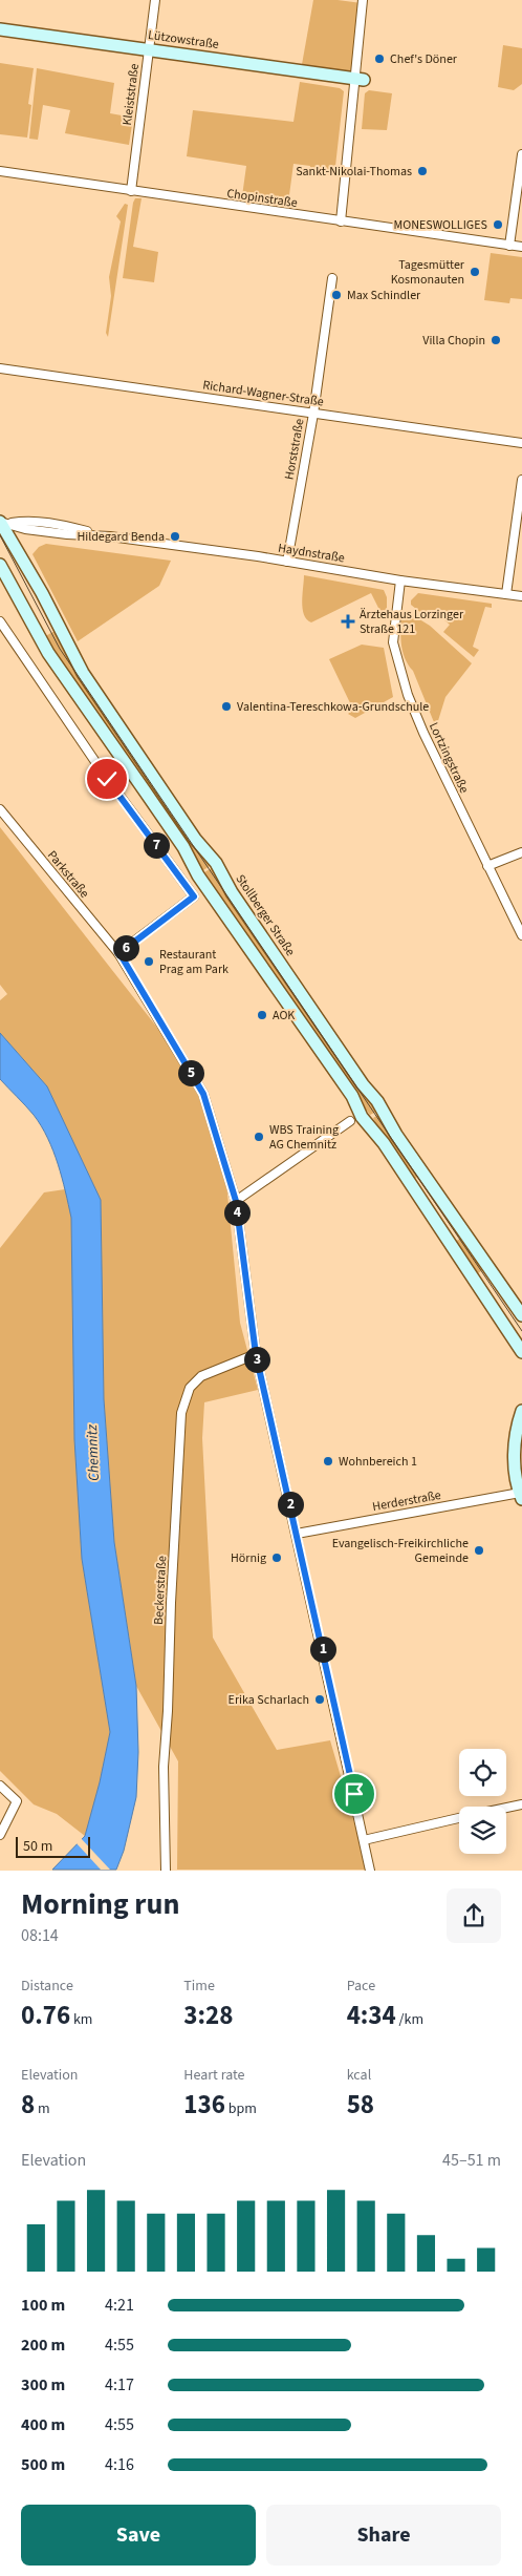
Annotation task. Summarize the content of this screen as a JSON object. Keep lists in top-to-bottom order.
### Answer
{
  "streets": {
    "main road": ["Lützowstraße", "Stollberger Straße"],
    "street": [
      "Kleiststraße",
      "Chopinstraße",
      "Richard-Wagner-Straße",
      "Horststraße",
      "Haydnstraße",
      "Lortzingstraße",
      "Parkstraße",
      "Herderstraße",
      "Beckerstraße"
    ]
  },
  "crossings": [
    ["Lützowstraße", "Kleiststraße"],
    ["Kleiststraße", "Chopinstraße"],
    ["Richard-Wagner-Straße", "Horststraße"],
    ["Horststraße", "Haydnstraße"],
    ["Haydnstraße", "Lortzingstraße"],
    ["Haydnstraße", "Stollberger Straße"],
    ["Parkstraße", "Herderstraße"],
    ["Parkstraße", "Beckerstraße"]
  ],
  "water": ["Chemnitz"],
  "places": {
    "other": [
      "Chef's Döner",
      "Sankt-Nikolai-Thomas",
      "MONESWOLLIGES",
      "Tagesmütter Kosmonauten",
      "Max Schindler",
      "Villa Chopin",
      "Hildegard Benda",
      "Valentina-Tereschkowa-Grundschule",
      "Restaurant Prag am Park",
      "AOK",
      "WBS Training AG Chemnitz",
      "Wohnbereich 1",
      "Evangelisch-Freikirchliche Gemeinde",
      "Hörnig",
      "Erika Scharlach"
    ],
    "health": ["Ärztehaus Lorzinger Straße 121"]
  },
  "scale_bar": "50 m",
  "page": {
    "pins": [
      "7",
      "6",
      "5",
      "4",
      "3",
      "2",
      "1"
    ],
    "scale": "50 m",
    "heading": ["Morning run", "08:14"],
    "stats": [
      ["Distance", "0.76 km"],
      ["Time", "3:28"],
      ["Pace", "4:34 /km"],
      ["Elevation", "8 m"],
      ["Heart rate", "136 bpm"],
      ["kcal", "58"]
    ],
    "chart": ["Elevation", "45–51 m"],
    "list": [
      {
        "name": "100 m",
        "note": "4:21"
      },
      {
        "name": "200 m",
        "note": "4:55"
      },
      {
        "name": "300 m",
        "note": "4:17"
      },
      {
        "name": "400 m",
        "note": "4:55"
      },
      {
        "name": "500 m",
        "note": "4:16"
      }
    ],
    "buttons": ["Save", "Share"]
  }
}
